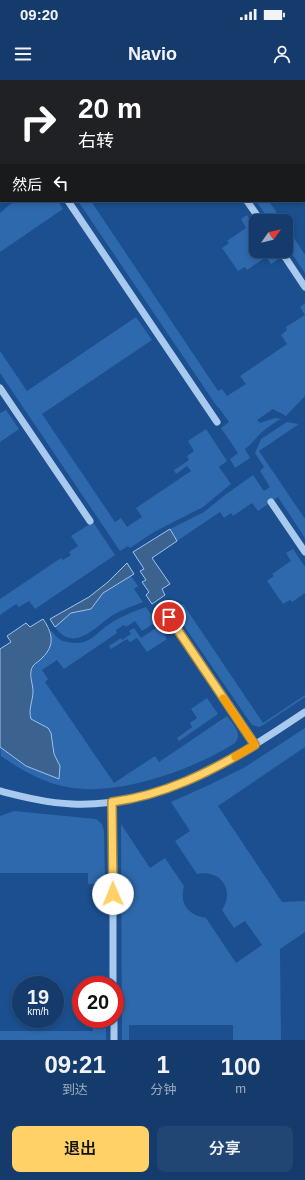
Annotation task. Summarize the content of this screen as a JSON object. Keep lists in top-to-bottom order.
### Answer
{
  "north": "top right",
  "page": {
    "status": "09:20",
    "header": "Navio",
    "turn": ["20 m", "右转"],
    "then": "然后",
    "speed": "19 km/h",
    "limit": "20",
    "eta": [
      "09:21",
      "到达",
      "1",
      "分钟",
      "100",
      "m"
    ],
    "buttons": ["退出", "分享"]
  }
}
